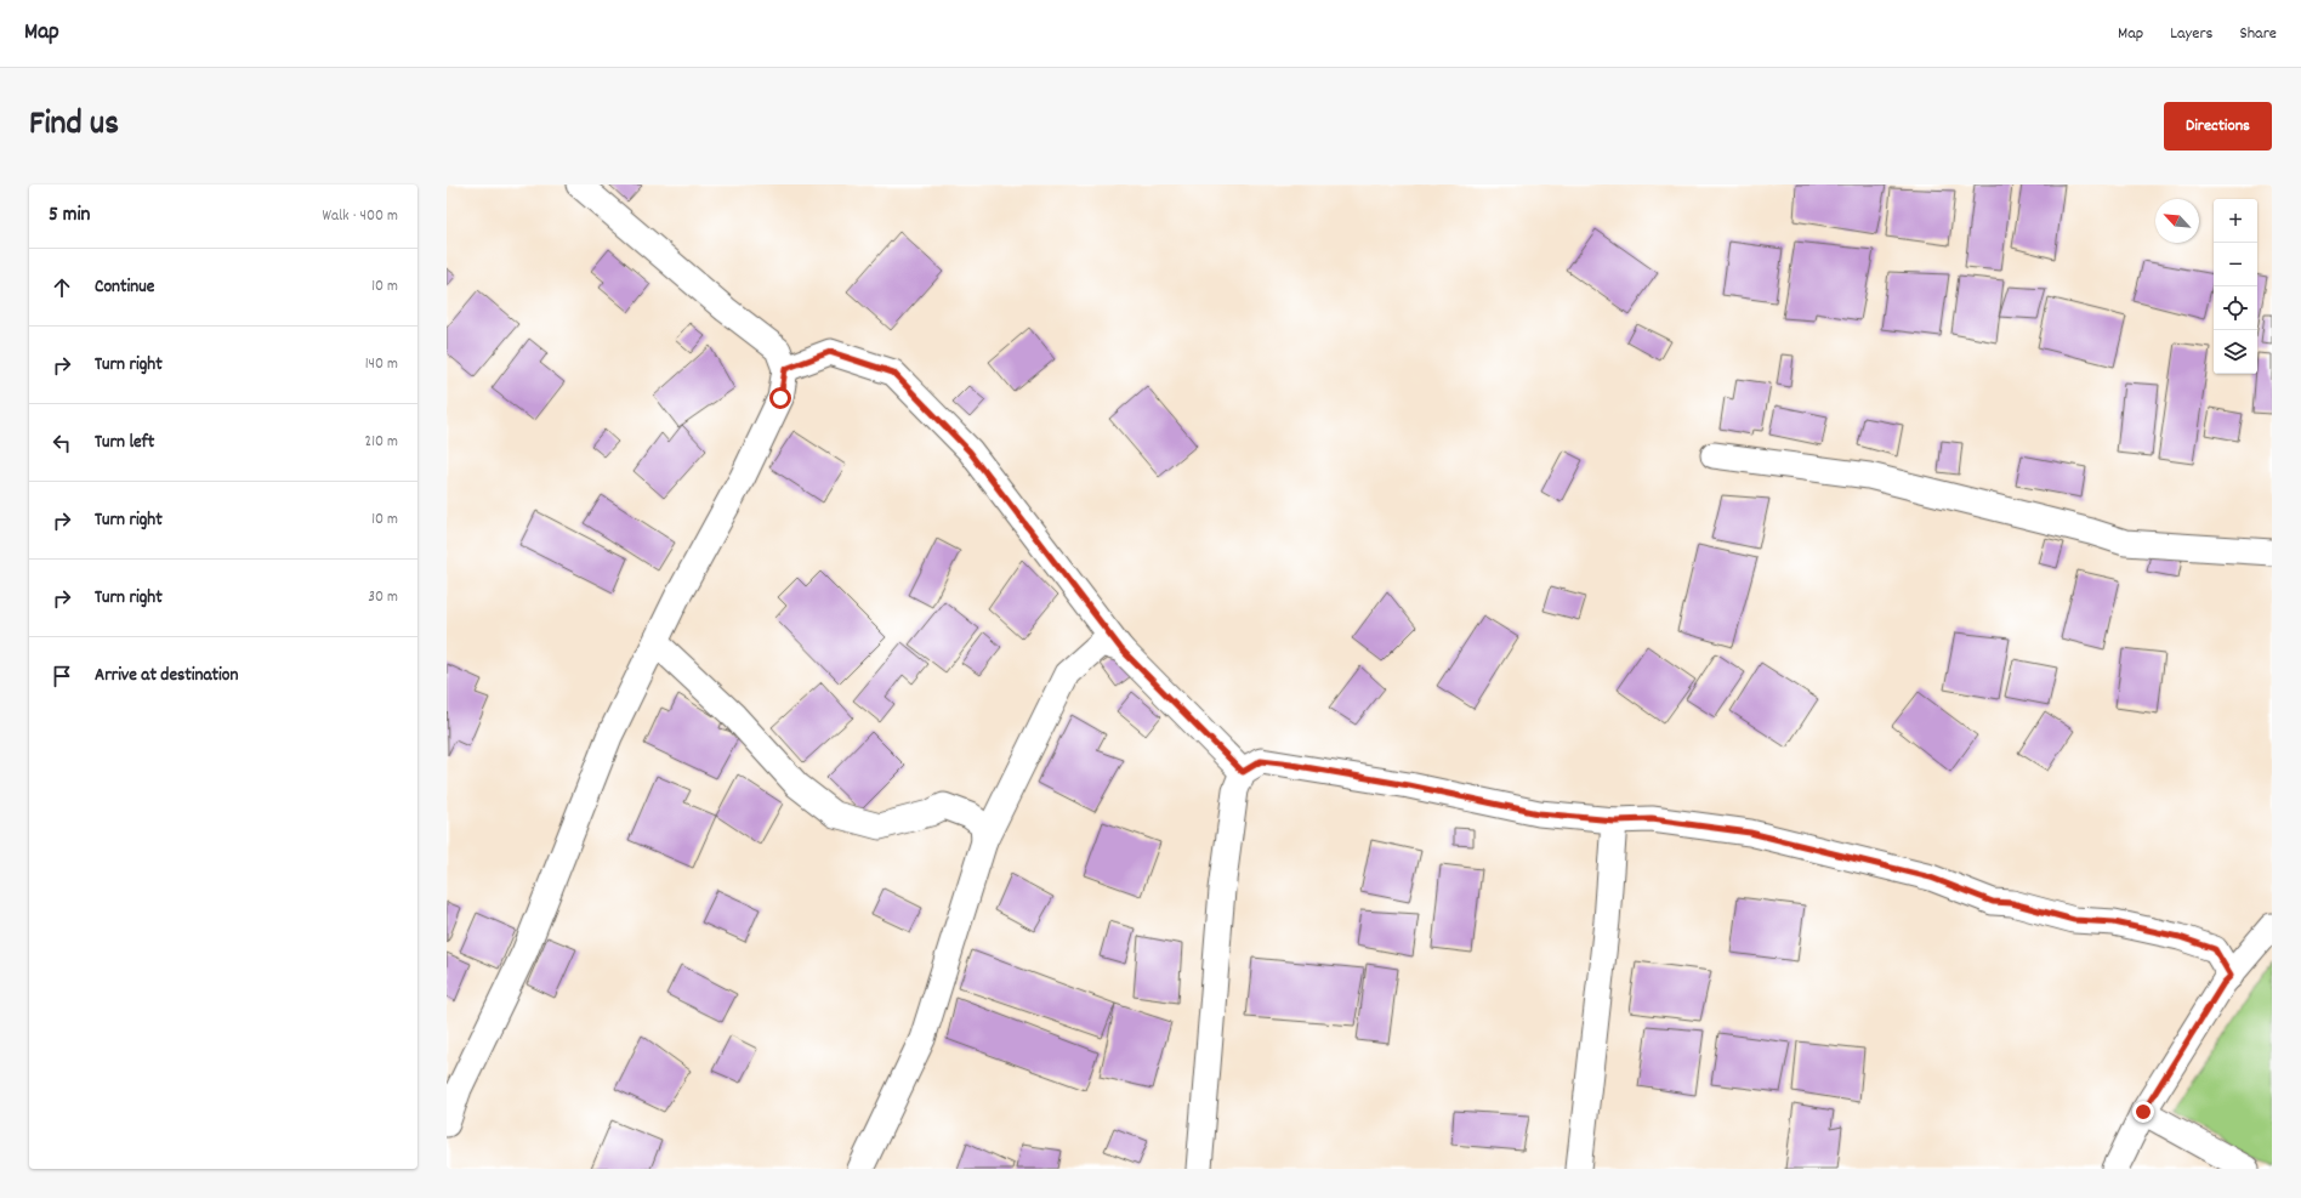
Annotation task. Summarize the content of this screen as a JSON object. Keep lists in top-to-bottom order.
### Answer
{
  "north": "top left",
  "page": {
    "header": "Map",
    "nav": ["Map", "Layers", "Share"],
    "title": "Find us",
    "buttons": "Directions",
    "heading": ["5 min", "Walk · 400 m"],
    "map_buttons": ["+", "−"],
    "list": [
      ["Continue", "10 m"],
      ["Turn right", "140 m"],
      ["Turn left", "210 m"],
      ["Turn right", "10 m"],
      ["Turn right", "30 m"],
      "Arrive at destination"
    ]
  }
}
